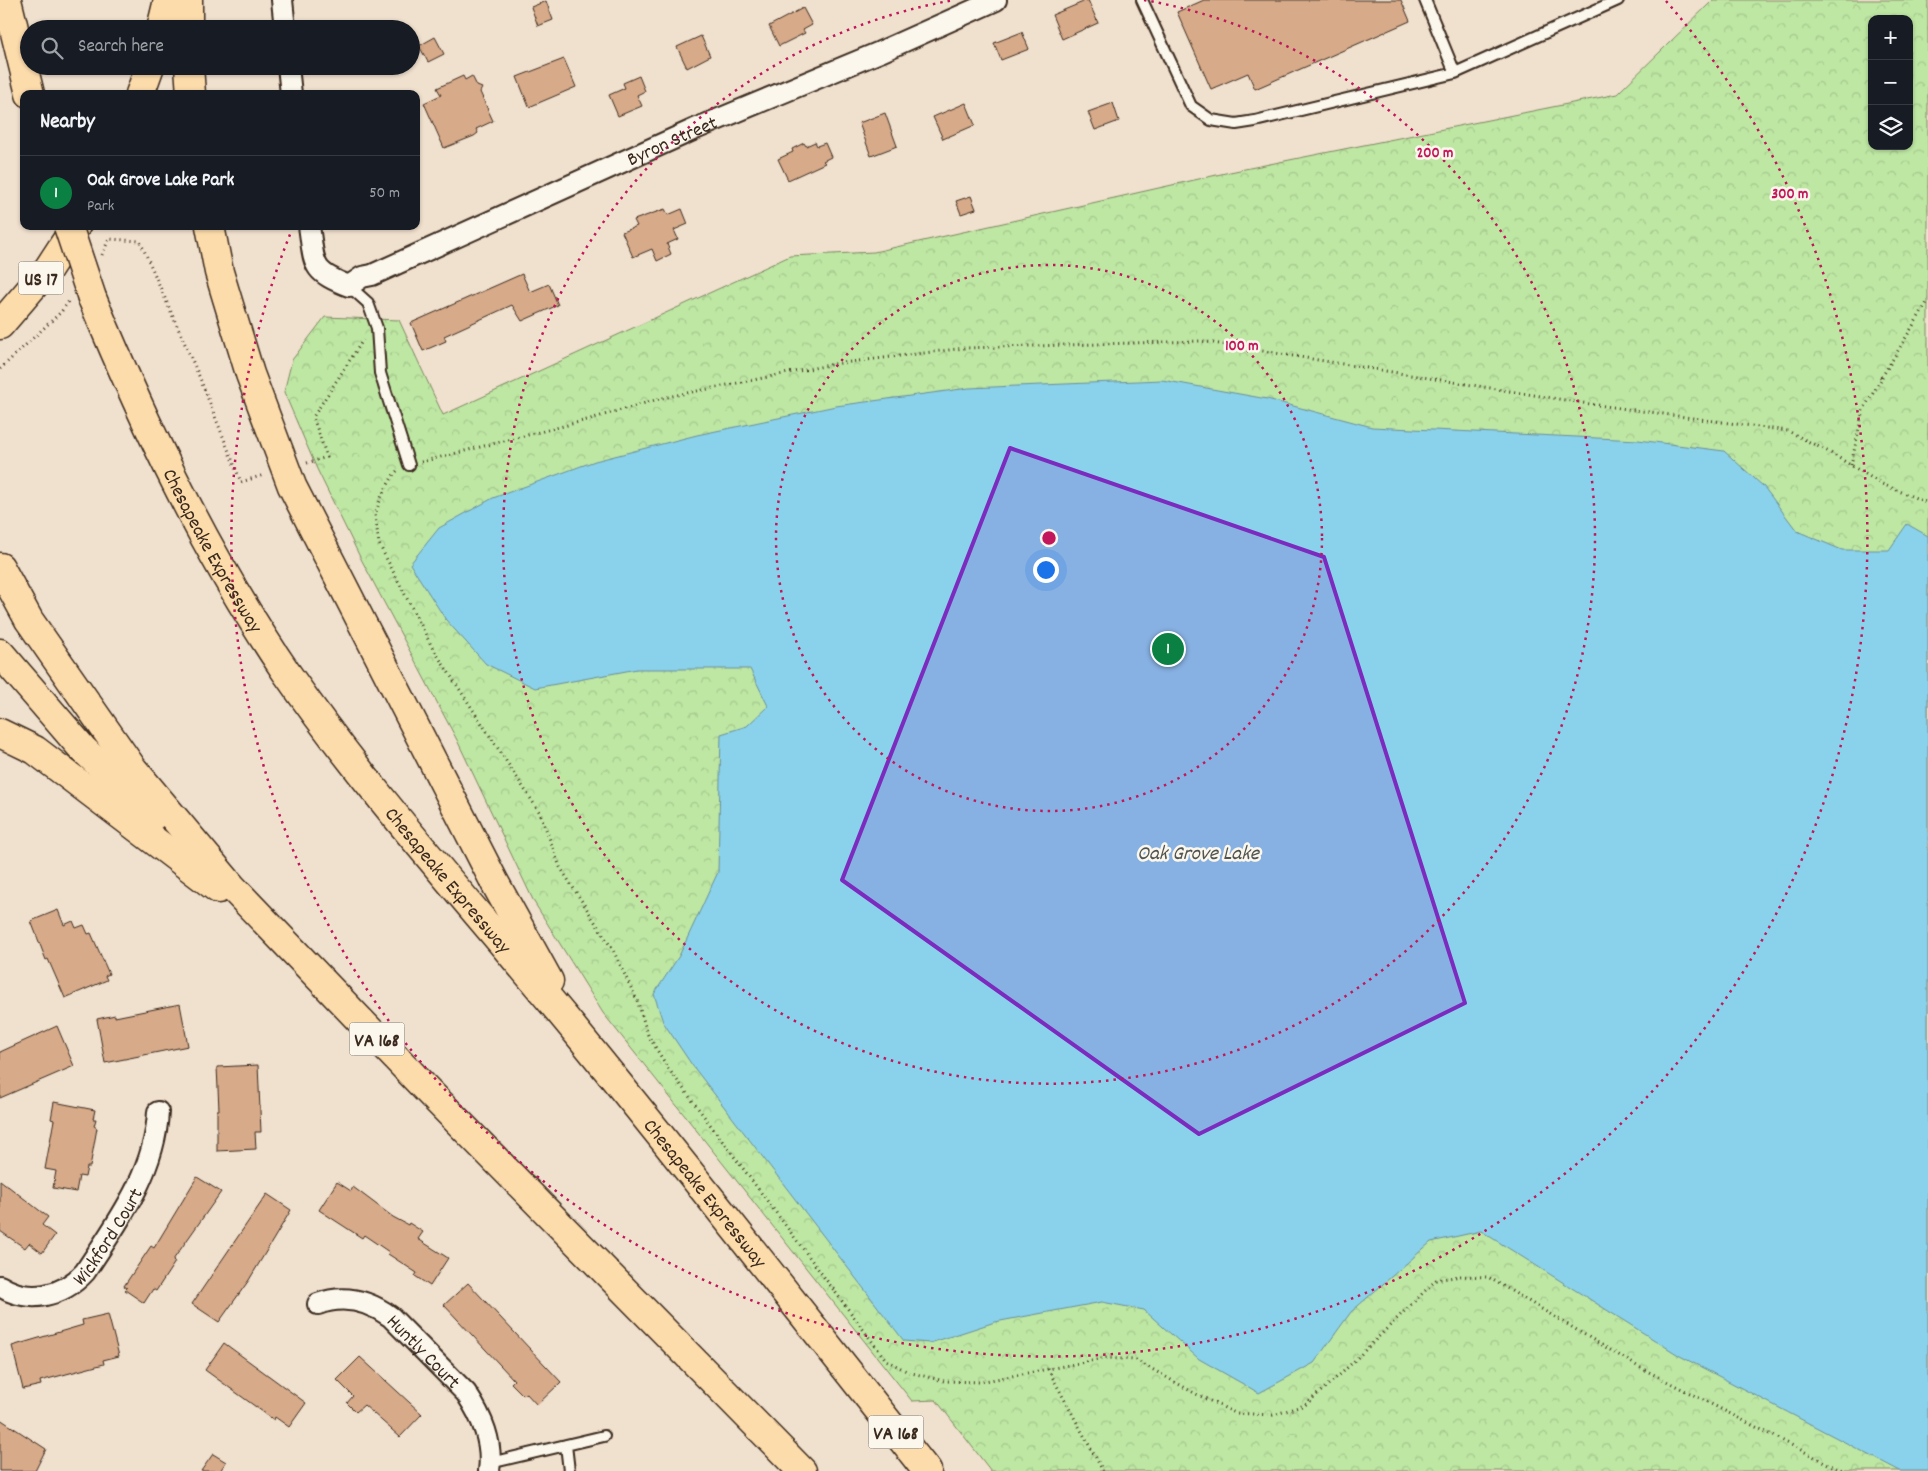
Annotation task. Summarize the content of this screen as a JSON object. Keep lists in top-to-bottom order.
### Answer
{
  "streets": {
    "highway": ["US 17", "Chesapeake Expressway", "VA 168"],
    "street": ["Byron Street", "Wickford Court", "Huntly Court"]
  },
  "crossings": [
    ["Chesapeake Expressway", "VA 168"]
  ],
  "water": ["Oak Grove Lake"],
  "page": {
    "map_buttons": ["+", "−"],
    "search": "Search here",
    "heading": "Nearby",
    "list": [
      {
        "mark": "1",
        "name": "Oak Grove Lake Park",
        "note": "Park",
        "value": "50 m"
      }
    ],
    "pins": "1"
  },
  "rings": ["200 m", "300 m", "100 m"]
}
